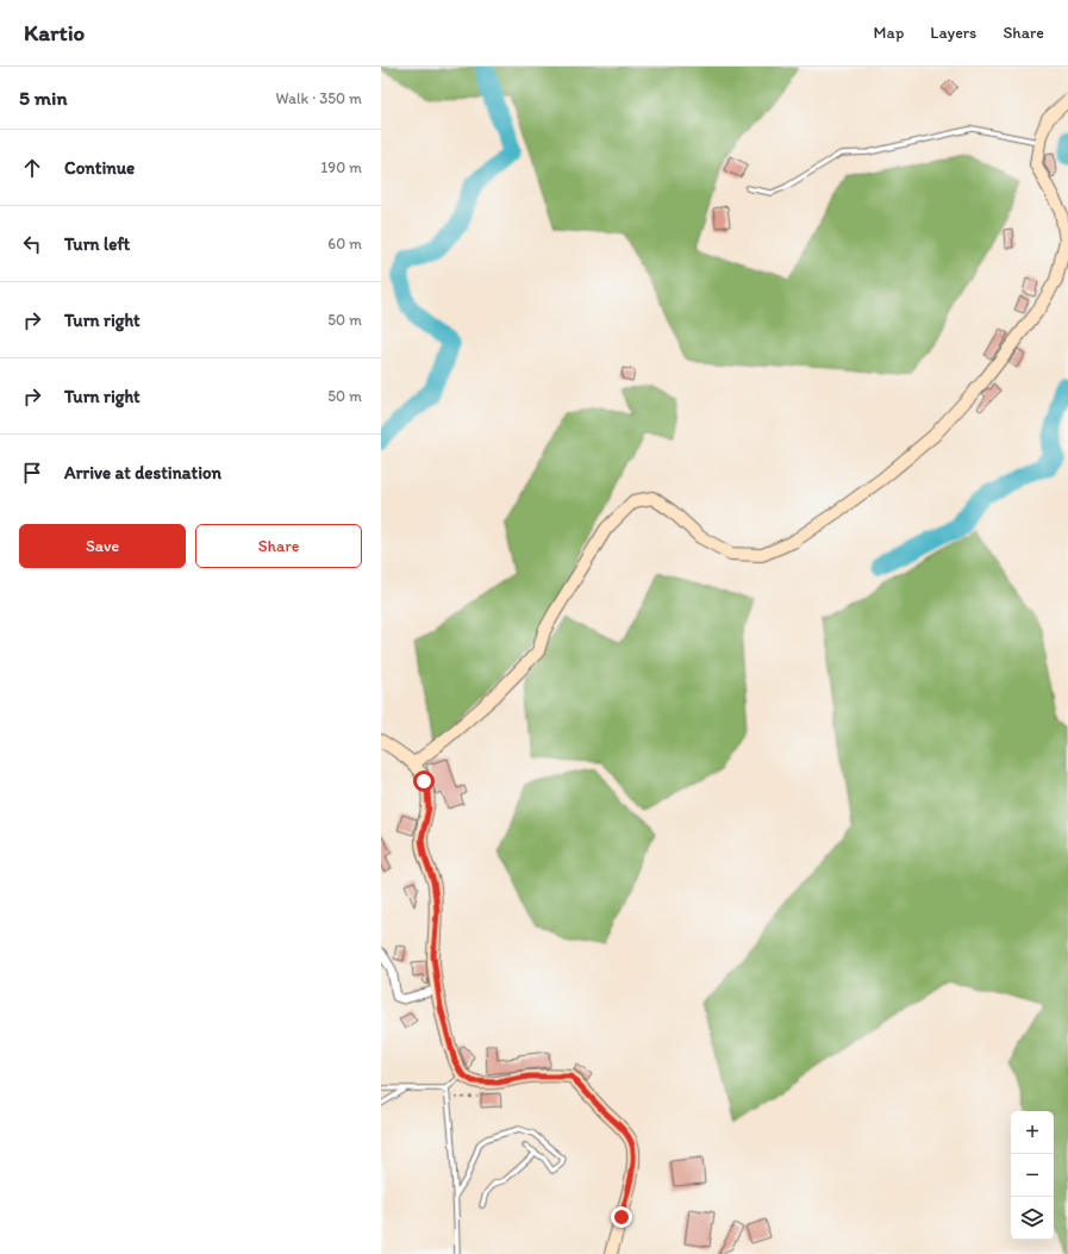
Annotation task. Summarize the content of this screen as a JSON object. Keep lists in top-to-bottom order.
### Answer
{
  "page": {
    "header": "Kartio",
    "nav": ["Map", "Layers", "Share"],
    "heading": ["5 min", "Walk · 350 m"],
    "list": [
      ["Continue", "190 m"],
      ["Turn left", "60 m"],
      ["Turn right", "50 m"],
      ["Turn right", "50 m"],
      "Arrive at destination"
    ],
    "buttons": ["Save", "Share"],
    "map_buttons": ["+", "−"]
  }
}
